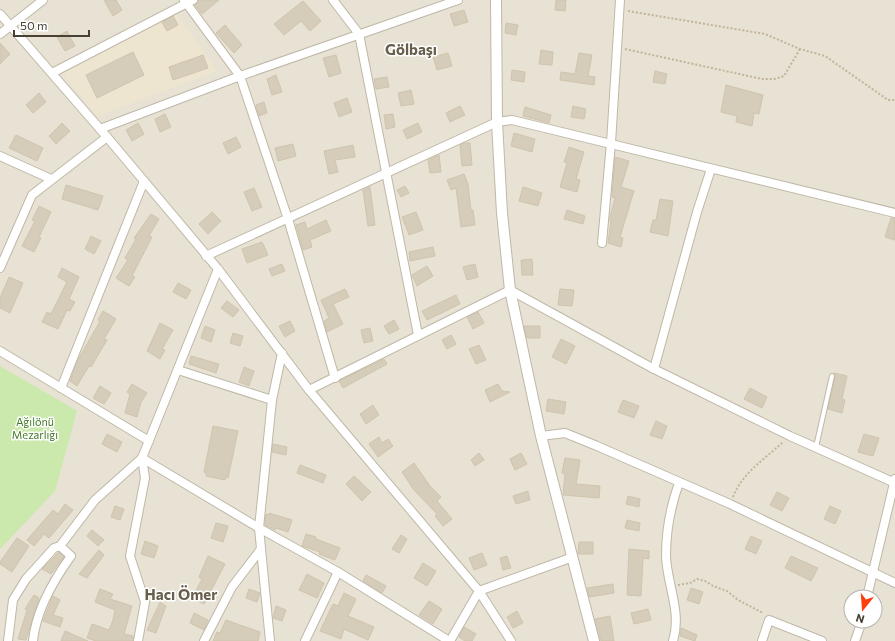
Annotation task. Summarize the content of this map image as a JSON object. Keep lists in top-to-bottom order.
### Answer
{
  "districts": ["Gölbaşı", "Hacı Ömer"],
  "parks": ["Ağılönü Mezarlığı"],
  "scale_bar": "50 m",
  "north": "bottom"
}
